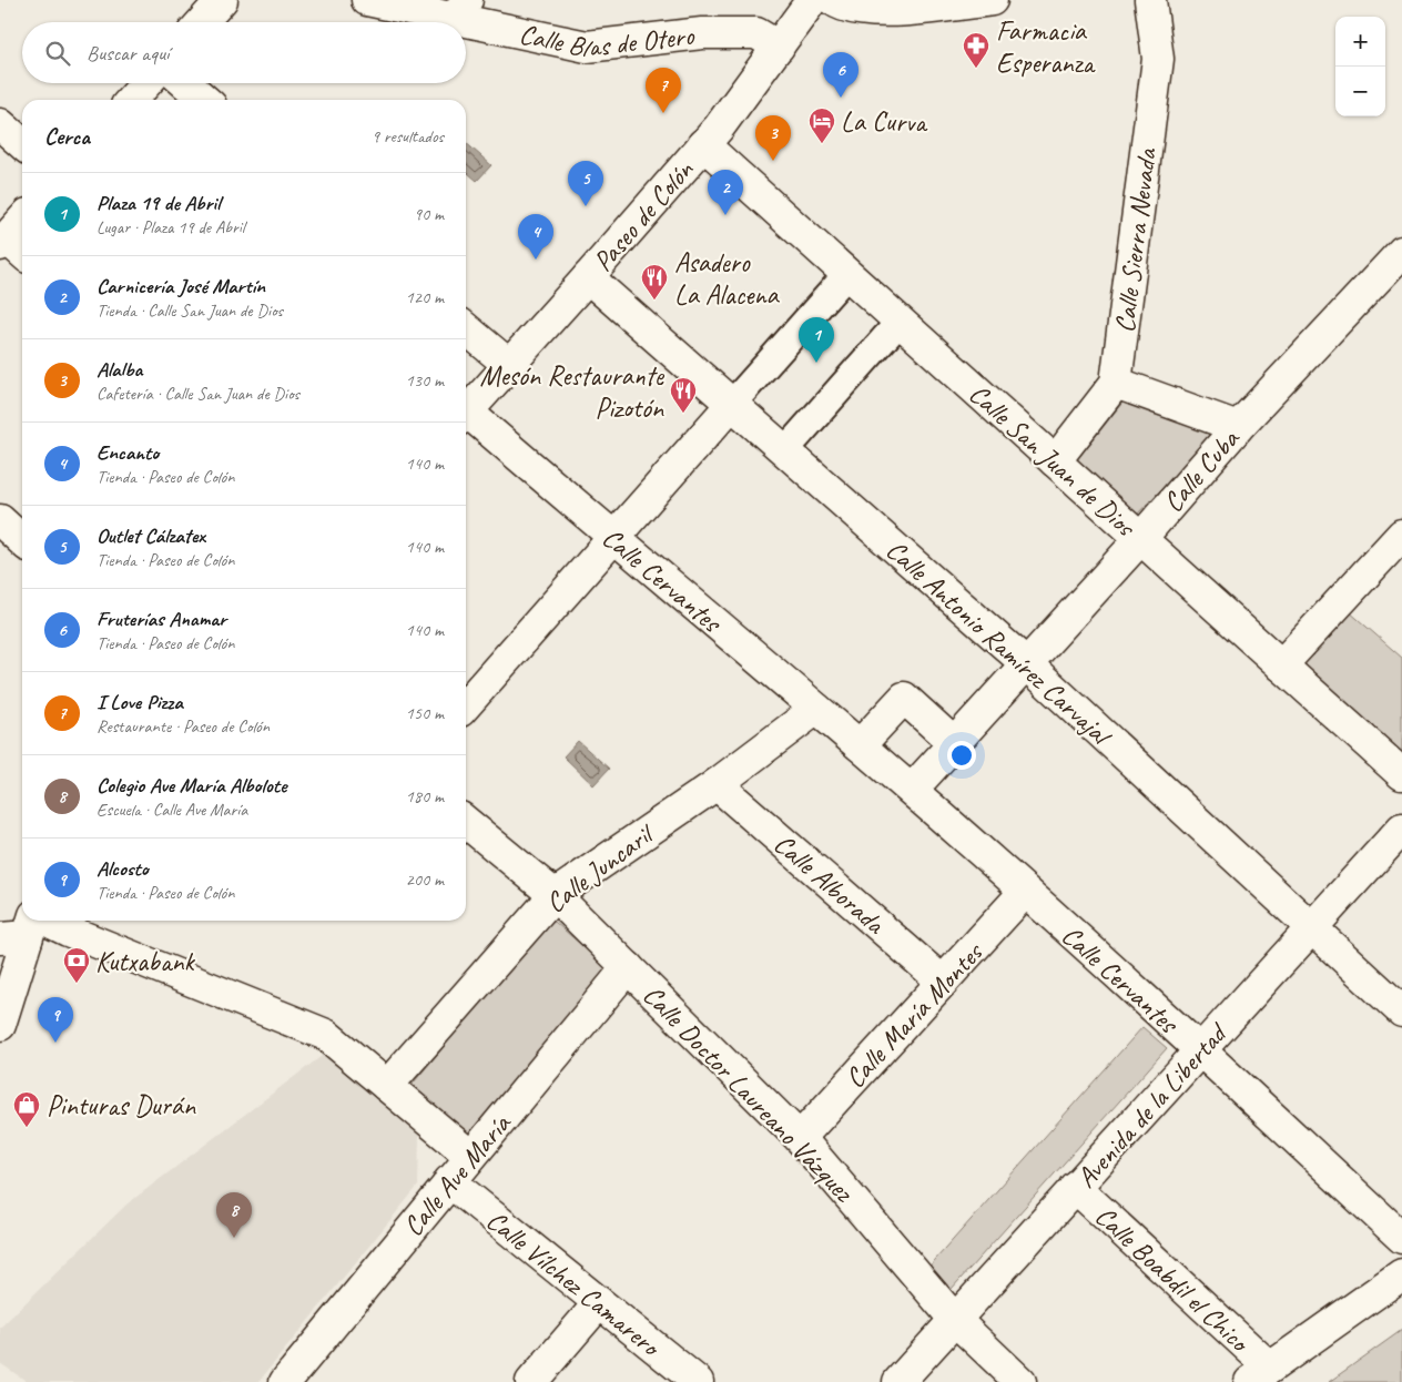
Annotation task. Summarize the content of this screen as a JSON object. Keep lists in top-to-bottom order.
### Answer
{
  "streets": {
    "street": [
      "Calle Blas de Otero",
      "Paseo de Colón",
      "Calle Sierra Nevada",
      "Calle San Juan de Dios",
      "Calle Cuba",
      "Calle Cervantes",
      "Calle Antonio Ramírez Carvajal",
      "Calle Juncaril",
      "Calle Alborada",
      "Calle María Montes",
      "Calle Doctor Laureano Vázquez",
      "Avenida de la Libertad",
      "Calle Ave María",
      "Calle Boabdil el Chico",
      "Calle Vílchez Camarero"
    ]
  },
  "crossings": [
    ["Calle Blas de Otero", "Paseo de Colón"],
    ["Paseo de Colón", "Calle San Juan de Dios"],
    ["Paseo de Colón", "Calle Antonio Ramírez Carvajal"],
    ["Calle San Juan de Dios", "Calle Cuba"],
    ["Calle Cuba", "Calle Cervantes"],
    ["Calle Cuba", "Calle Antonio Ramírez Carvajal"],
    ["Calle Cervantes", "Calle Juncaril"],
    ["Calle Cervantes", "Calle María Montes"],
    ["Calle Cervantes", "Avenida de la Libertad"],
    ["Calle Antonio Ramírez Carvajal", "Avenida de la Libertad"],
    ["Calle Juncaril", "Calle Alborada"],
    ["Calle Juncaril", "Calle Doctor Laureano Vázquez"],
    ["Calle Alborada", "Calle María Montes"],
    ["Calle María Montes", "Calle Doctor Laureano Vázquez"],
    ["Calle Doctor Laureano Vázquez", "Avenida de la Libertad"],
    ["Calle Doctor Laureano Vázquez", "Calle Ave María"],
    ["Avenida de la Libertad", "Calle Boabdil el Chico"],
    ["Calle Ave María", "Calle Vílchez Camarero"]
  ],
  "places": {
    "pharmacy": ["Farmacia Esperanza"],
    "hotel": ["La Curva"],
    "restaurant": ["Asadero La Alacena", "Mesón Restaurante Pizotón"],
    "bank": ["Kutxabank"],
    "shop": ["Pinturas Durán"]
  },
  "page": {
    "map_buttons": ["+", "−"],
    "search": "Buscar aquí",
    "pins": [
      "6",
      "7",
      "3",
      "5",
      "2",
      "4",
      "1",
      "9",
      "8"
    ],
    "heading": ["Cerca", "9 resultados"],
    "list": [
      {
        "mark": "1",
        "name": "Plaza 19 de Abril",
        "note": "Lugar · Plaza 19 de Abril",
        "value": "90 m"
      },
      {
        "mark": "2",
        "name": "Carnicería José Martín",
        "note": "Tienda · Calle San Juan de Dios",
        "value": "120 m"
      },
      {
        "mark": "3",
        "name": "Alalba",
        "note": "Cafetería · Calle San Juan de Dios",
        "value": "130 m"
      },
      {
        "mark": "4",
        "name": "Encanto",
        "note": "Tienda · Paseo de Colón",
        "value": "140 m"
      },
      {
        "mark": "5",
        "name": "Outlet Cálzatex",
        "note": "Tienda · Paseo de Colón",
        "value": "140 m"
      },
      {
        "mark": "6",
        "name": "Fruterías Anamar",
        "note": "Tienda · Paseo de Colón",
        "value": "140 m"
      },
      {
        "mark": "7",
        "name": "I Love Pizza",
        "note": "Restaurante · Paseo de Colón",
        "value": "150 m"
      },
      {
        "mark": "8",
        "name": "Colegio Ave María Albolote",
        "note": "Escuela · Calle Ave María",
        "value": "180 m"
      },
      {
        "mark": "9",
        "name": "Alcosto",
        "note": "Tienda · Paseo de Colón",
        "value": "200 m"
      }
    ]
  }
}
